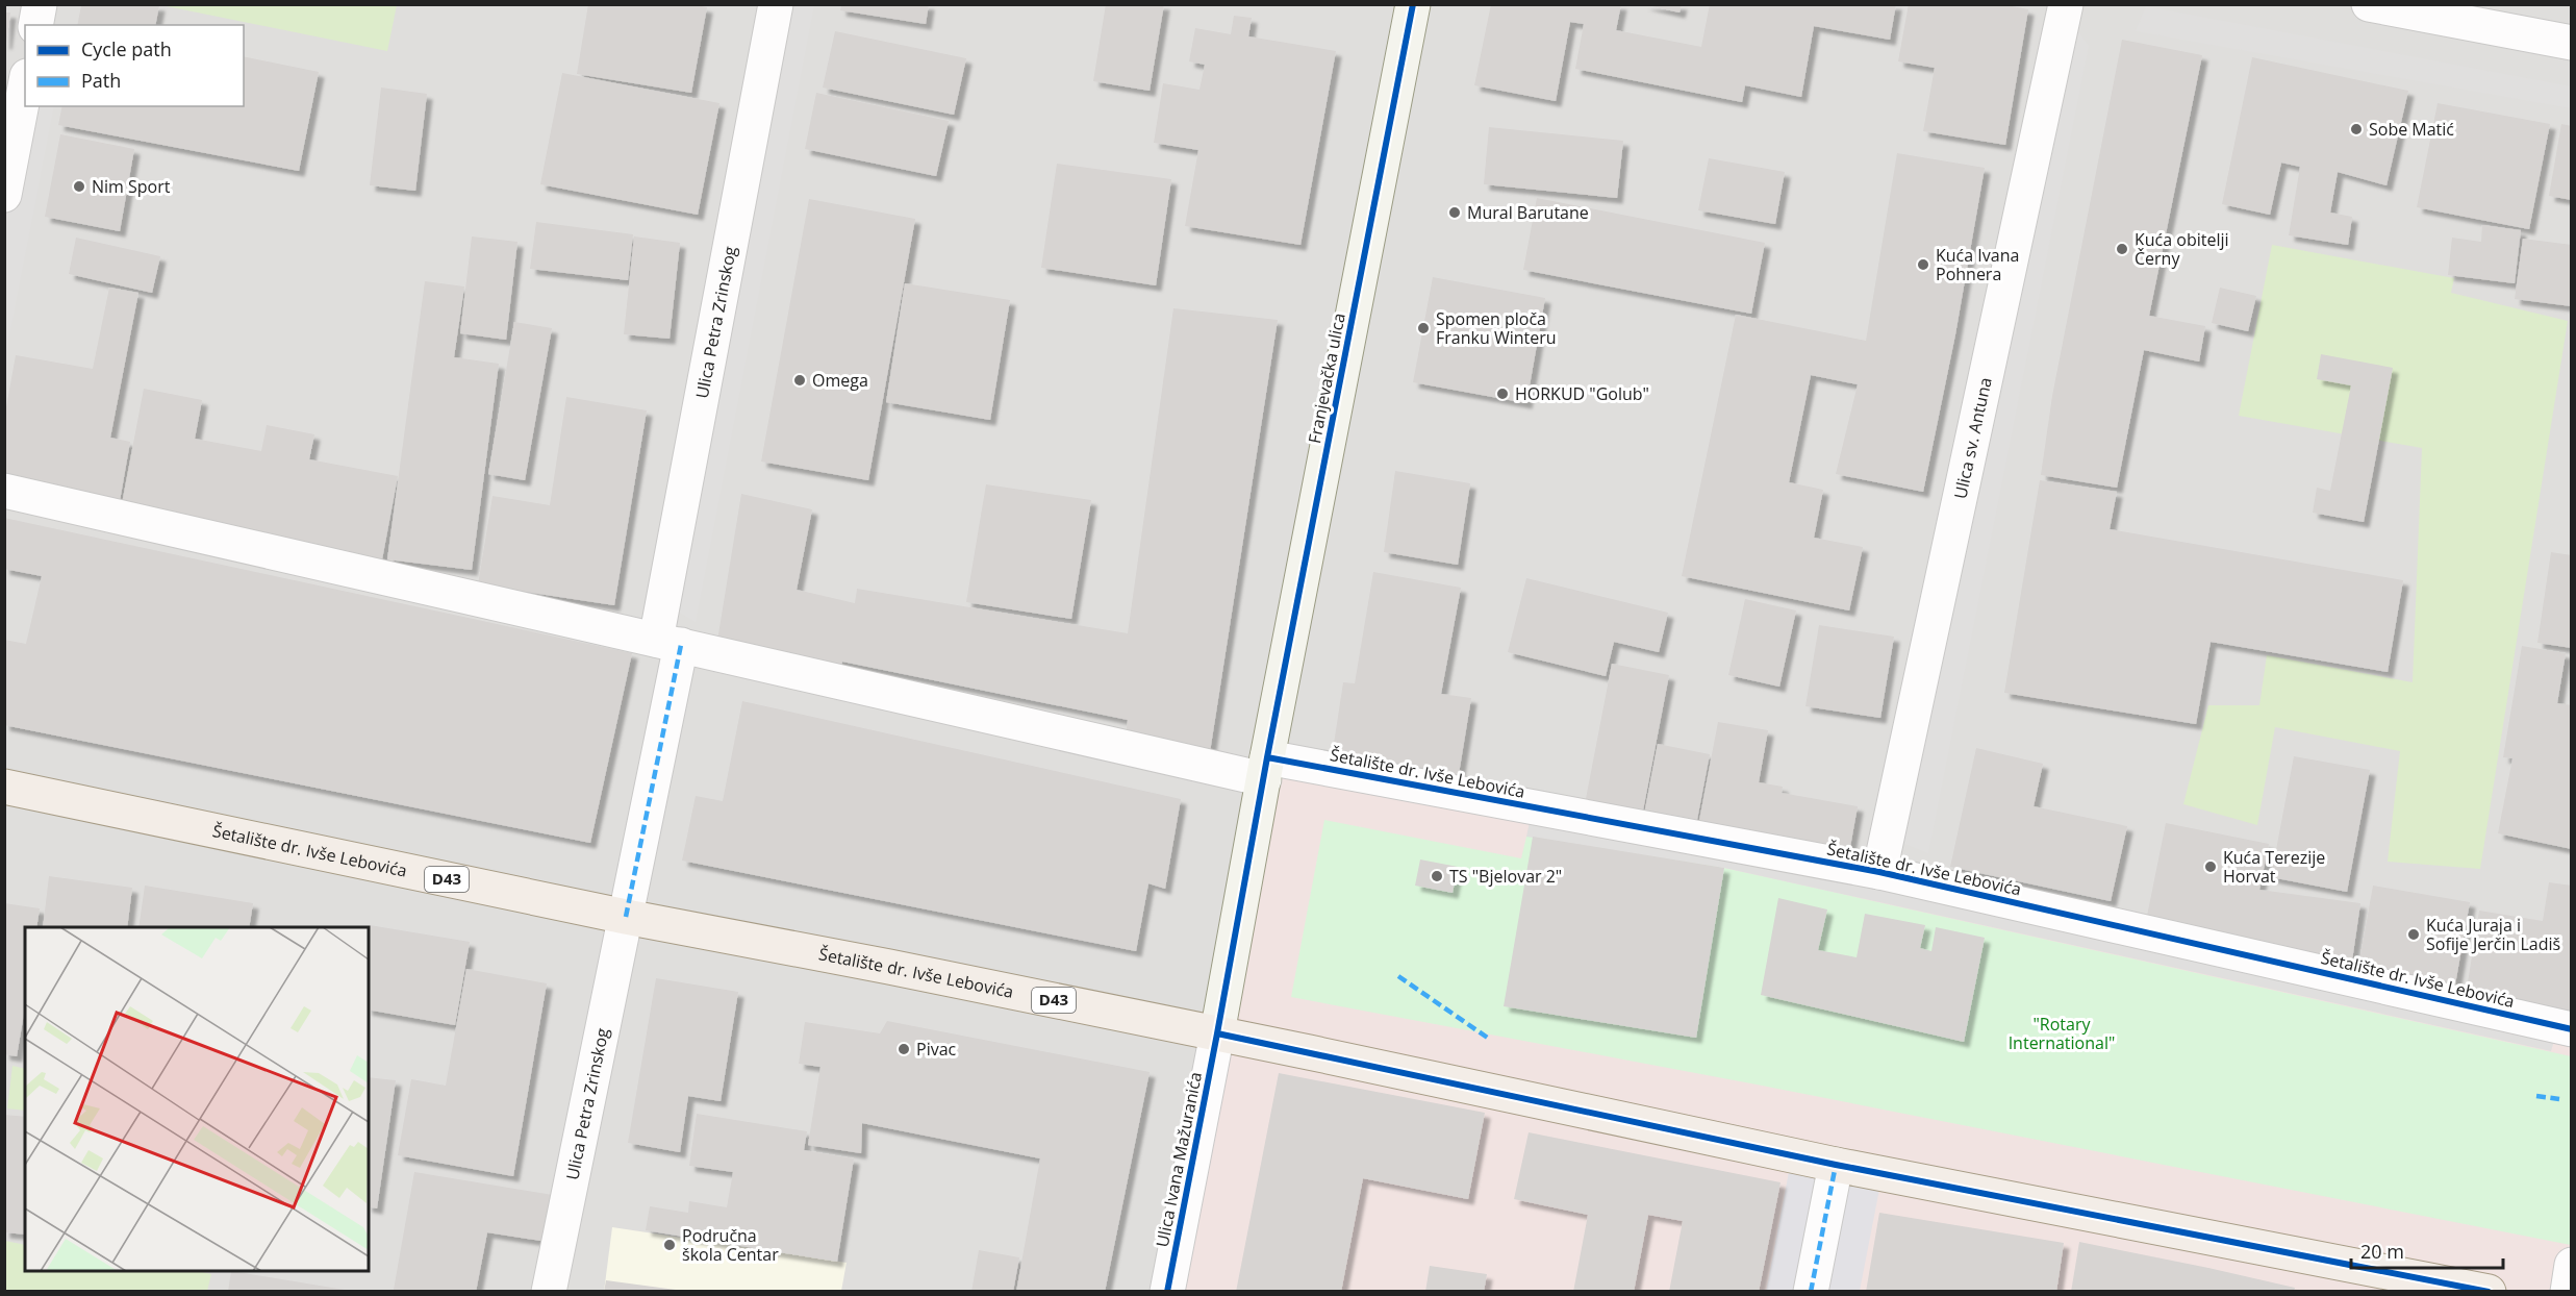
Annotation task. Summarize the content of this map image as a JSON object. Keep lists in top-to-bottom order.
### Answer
{
  "streets": {
    "main road": ["Franjevačka ulica", "Šetalište dr. Ivše Lebovića", "D43"],
    "street": ["Ulica Petra Zrinskog", "Ulica sv. Antuna", "Ulica Ivana Mažuranića"]
  },
  "crossings": [
    ["Ulica Petra Zrinskog", "Šetalište dr. Ivše Lebovića"],
    ["Franjevačka ulica", "Šetalište dr. Ivše Lebovića"],
    ["Franjevačka ulica", "Ulica Ivana Mažuranića"],
    ["Ulica sv. Antuna", "Šetalište dr. Ivše Lebovića"],
    ["Šetalište dr. Ivše Lebovića", "Ulica Ivana Mažuranića"]
  ],
  "parks": ["\"Rotary International\""],
  "places": [
    "Sobe Matić",
    "Nim Sport",
    "Mural Barutane",
    "Kuća obitelji Černy",
    "Kuća Ivana Pohnera",
    "Spomen ploča Franku Winteru",
    "Omega",
    "HORKUD \"Golub\"",
    "Kuća Terezije Horvat",
    "TS \"Bjelovar 2\"",
    "Kuća Juraja i Sofije Jerčin Ladiš",
    "Pivac",
    "Područna škola Centar"
  ],
  "legend": ["Cycle path", "Path"],
  "scale_bar": "20 m"
}
